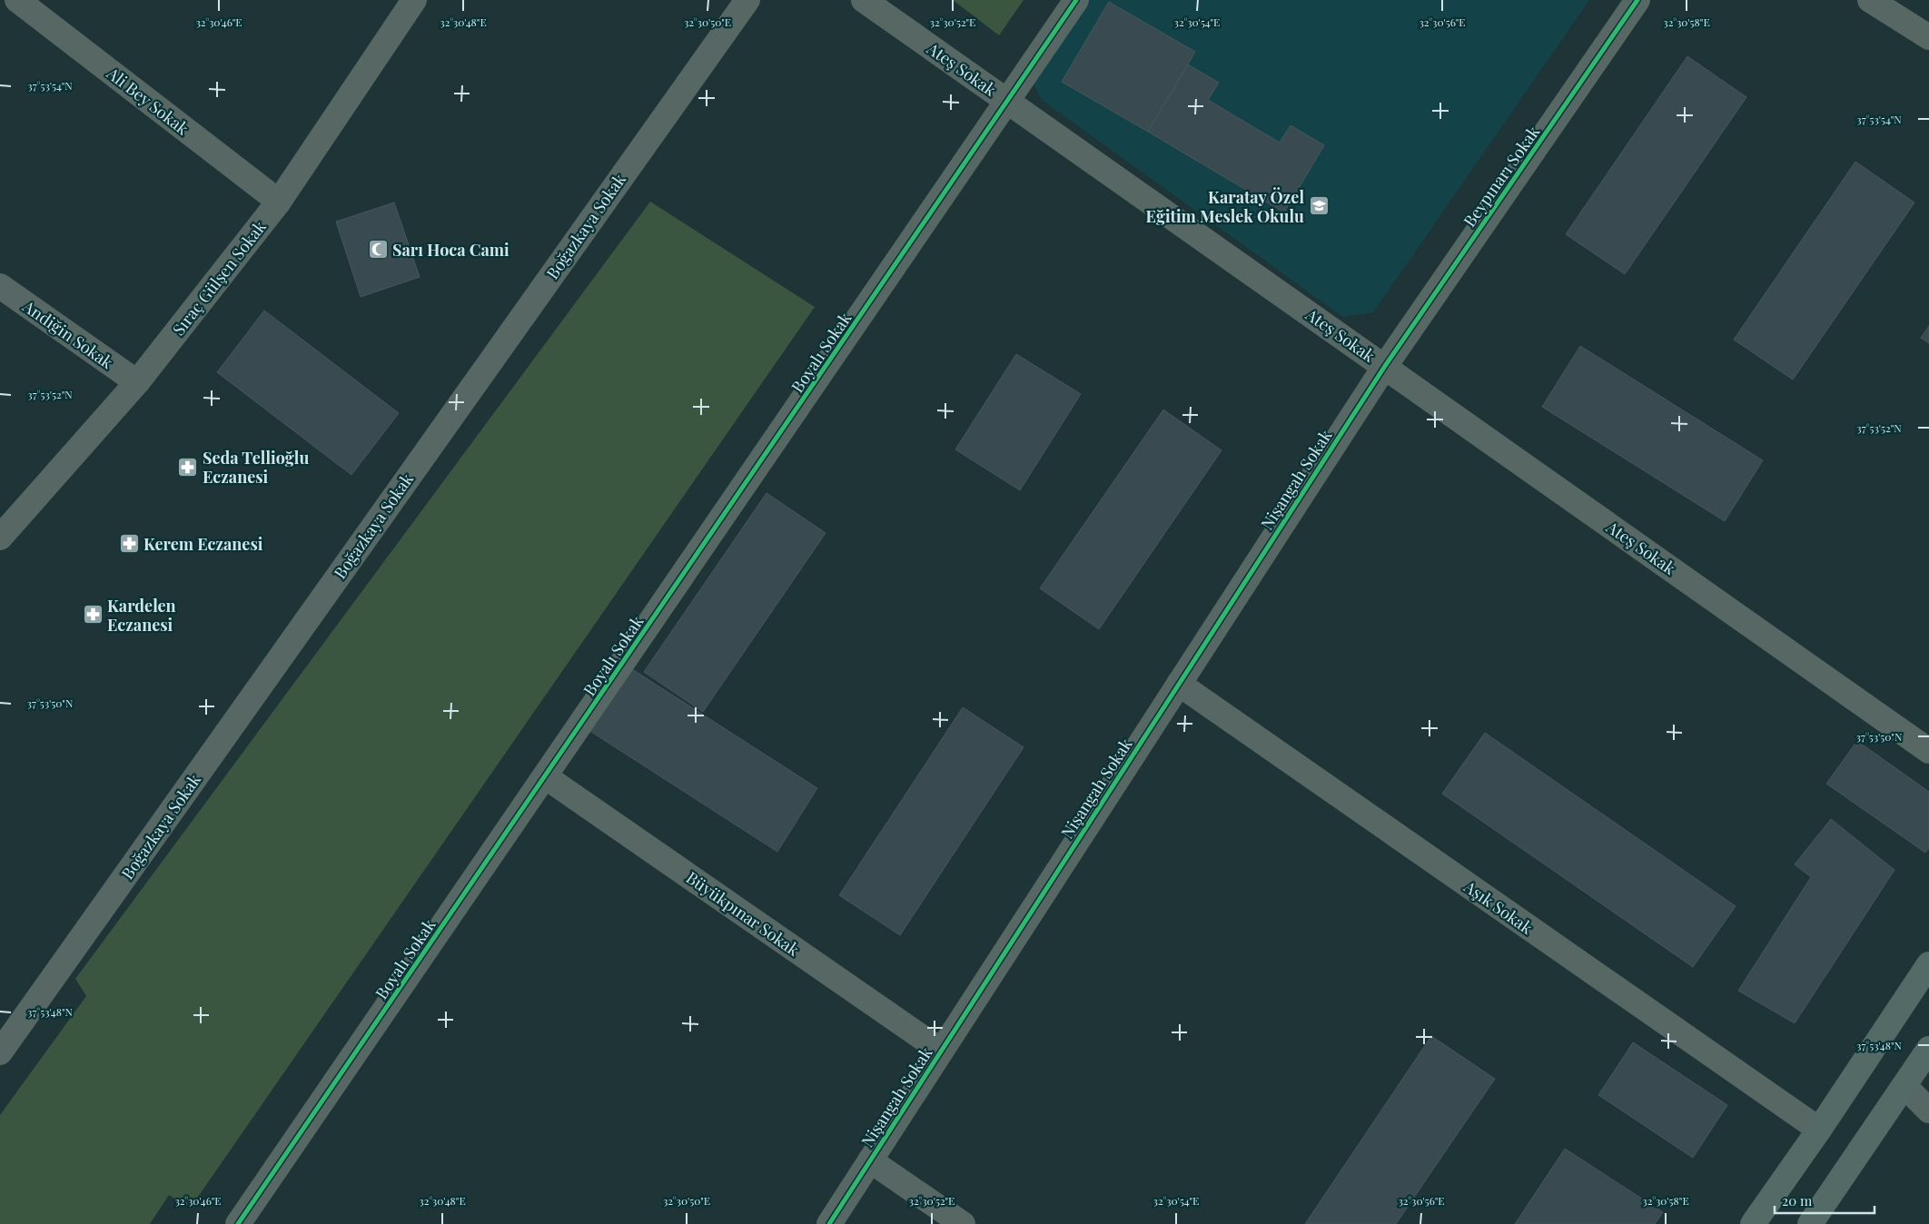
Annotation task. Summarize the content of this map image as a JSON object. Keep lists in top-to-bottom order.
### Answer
{
  "streets": {
    "street": [
      "Ateş Sokak",
      "Ali Bey Sokak",
      "Beypınarı Sokak",
      "Boğazkaya Sokak",
      "Sıraç Gülşen Sokak",
      "Andiğin Sokak",
      "Boyalı Sokak",
      "Nişangah Sokak",
      "Aşık Sokak",
      "Büyükpınar Sokak"
    ]
  },
  "crossings": [
    ["Ateş Sokak", "Beypınarı Sokak"],
    ["Ateş Sokak", "Boyalı Sokak"],
    ["Ateş Sokak", "Nişangah Sokak"],
    ["Ali Bey Sokak", "Sıraç Gülşen Sokak"],
    ["Beypınarı Sokak", "Nişangah Sokak"],
    ["Sıraç Gülşen Sokak", "Andiğin Sokak"],
    ["Boyalı Sokak", "Büyükpınar Sokak"],
    ["Nişangah Sokak", "Aşık Sokak"],
    ["Nişangah Sokak", "Büyükpınar Sokak"]
  ],
  "places": {
    "school or university": ["Karatay Özel Eğitim Meslek Okulu"],
    "mosque": ["Sarı Hoca Cami"],
    "pharmacy": ["Seda Tellioğlu Eczanesi", "Kerem Eczanesi", "Kardelen Eczanesi"]
  },
  "scale_bar": "20 m",
  "coordinates": [
    "32°30'46\"E",
    "32°30'48\"E",
    "32°30'50\"E",
    "32°30'52\"E",
    "32°30'54\"E",
    "32°30'56\"E",
    "32°30'58\"E",
    "37°53'54\"N",
    "37°53'52\"N",
    "37°53'50\"N",
    "37°53'48\"N"
  ]
}
